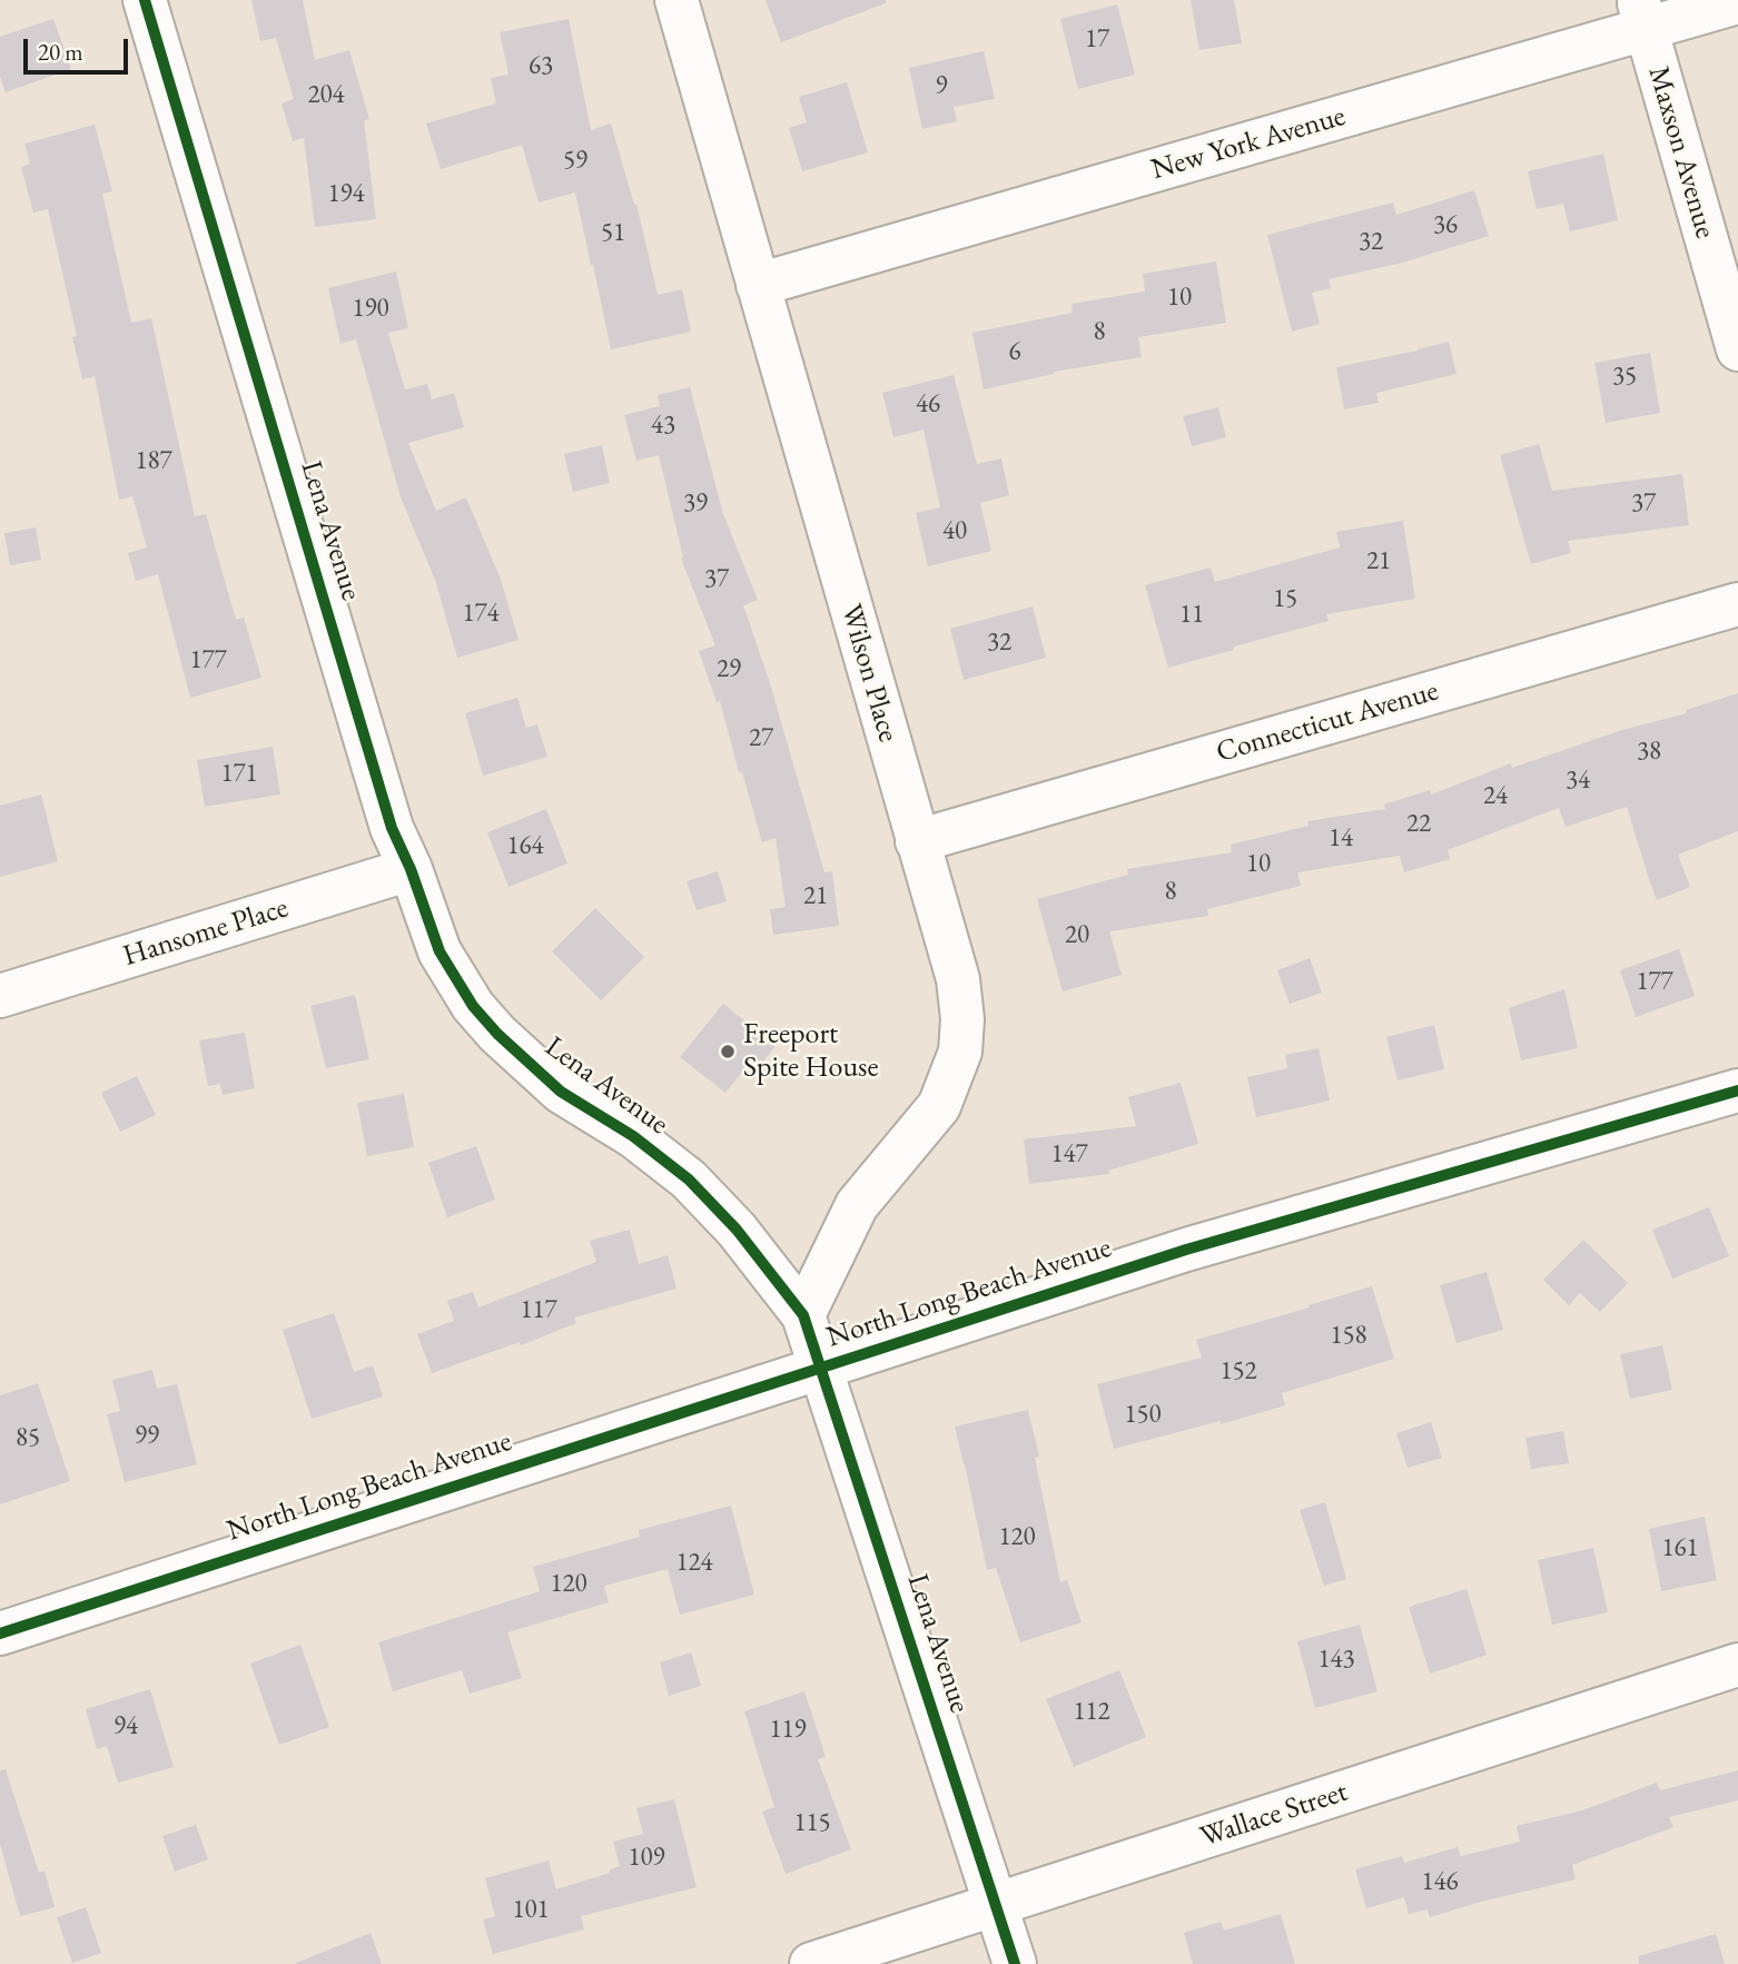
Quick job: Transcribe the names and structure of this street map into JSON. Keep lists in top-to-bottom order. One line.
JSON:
{"streets":{"street":["New York Avenue","Maxson Avenue","Lena Avenue","Wilson Place","Connecticut Avenue","Hansome Place","North Long Beach Avenue","Wallace Street"]},"crossings":[["New York Avenue","Maxson Avenue"],["New York Avenue","Wilson Place"],["Lena Avenue","Wilson Place"],["Lena Avenue","Hansome Place"],["Lena Avenue","North Long Beach Avenue"],["Lena Avenue","Wallace Street"],["Wilson Place","Connecticut Avenue"]],"places":["Freeport Spite House"],"house_numbers":["17","63","9","204","59","194","36","51","32","10","190","8","6","35","46","43","187","39","37","40","21","37","15","174","11","32","177","29","27","38","171","34","24","22","14","164","10","8","21","20","177","147","117","158","152","150","99","85","120","161","124","120","143","112","94","119","115","109","146","101"],"scale_bar":"20 m"}
